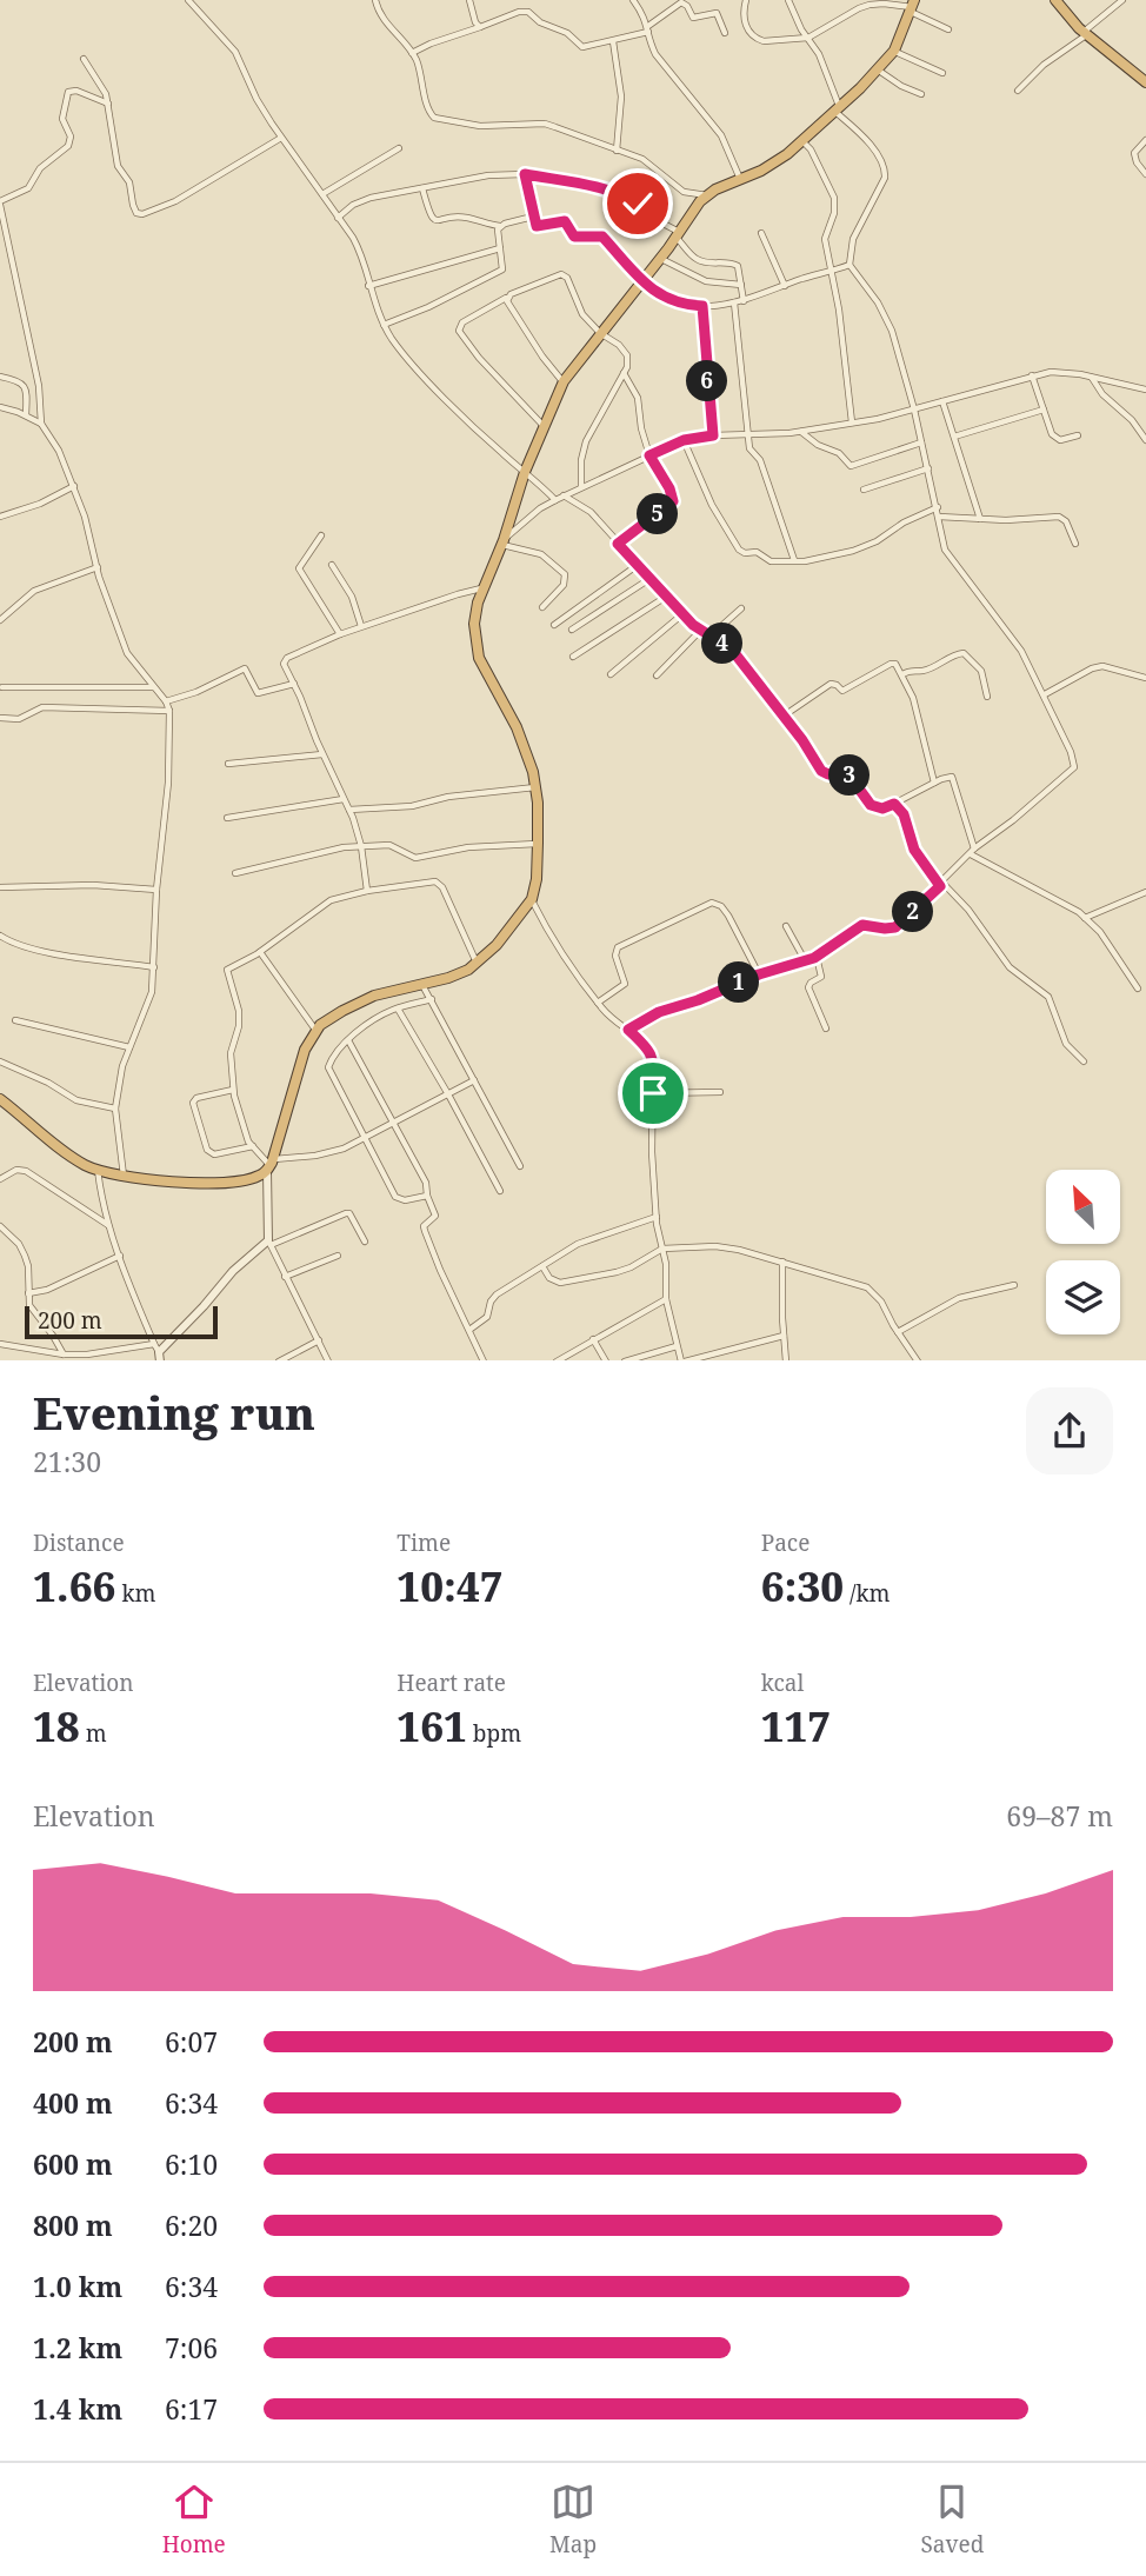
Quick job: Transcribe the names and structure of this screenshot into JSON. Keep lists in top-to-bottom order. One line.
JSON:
{"scale_bar":"200 m","north":"top left","page":{"pins":["6","5","4","3","2","1"],"scale":"200 m","heading":["Evening run","21:30"],"stats":[["Distance","1.66 km"],["Time","10:47"],["Pace","6:30 /km"],["Elevation","18 m"],["Heart rate","161 bpm"],["kcal","117"]],"chart":["Elevation","69–87 m"],"list":[{"name":"200 m","note":"6:07"},{"name":"400 m","note":"6:34"},{"name":"600 m","note":"6:10"},{"name":"800 m","note":"6:20"},{"name":"1.0 km","note":"6:34"},{"name":"1.2 km","note":"7:06"},{"name":"1.4 km","note":"6:17"}],"tabs":["Home","Map","Saved"]}}
